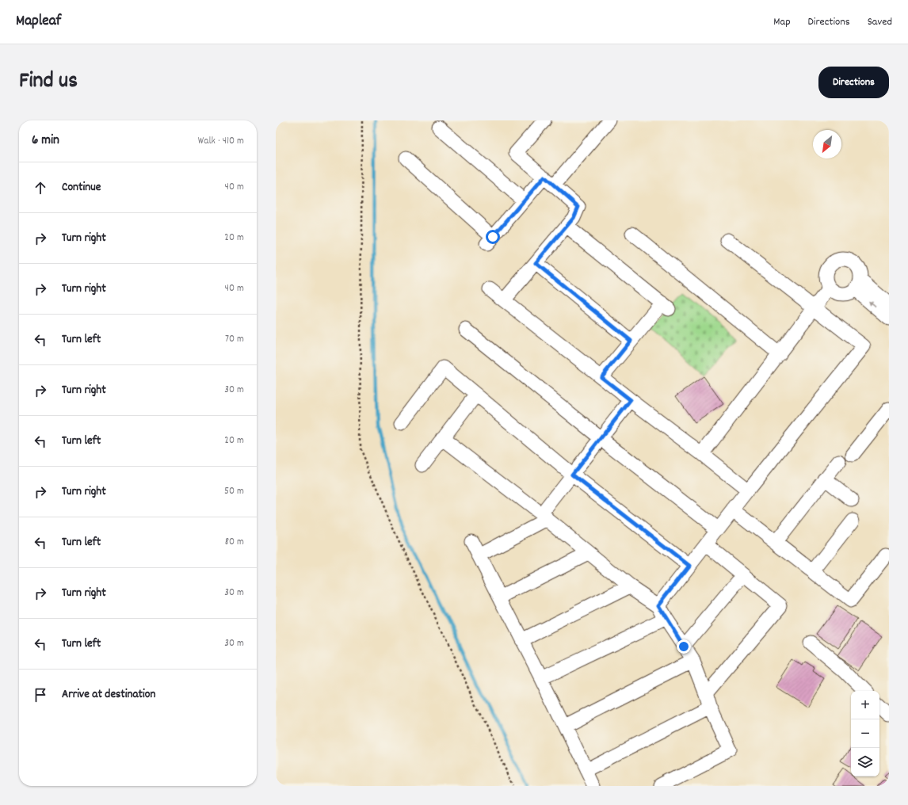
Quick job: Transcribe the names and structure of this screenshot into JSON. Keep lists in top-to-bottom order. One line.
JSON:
{"north":"bottom left","page":{"header":"Mapleaf","nav":["Map","Directions","Saved"],"title":"Find us","buttons":"Directions","heading":["6 min","Walk · 410 m"],"list":[["Continue","40 m"],["Turn right","20 m"],["Turn right","40 m"],["Turn left","70 m"],["Turn right","30 m"],["Turn left","20 m"],["Turn right","50 m"],["Turn left","80 m"],["Turn right","30 m"],["Turn left","30 m"],"Arrive at destination"],"map_buttons":["+","−"]}}
